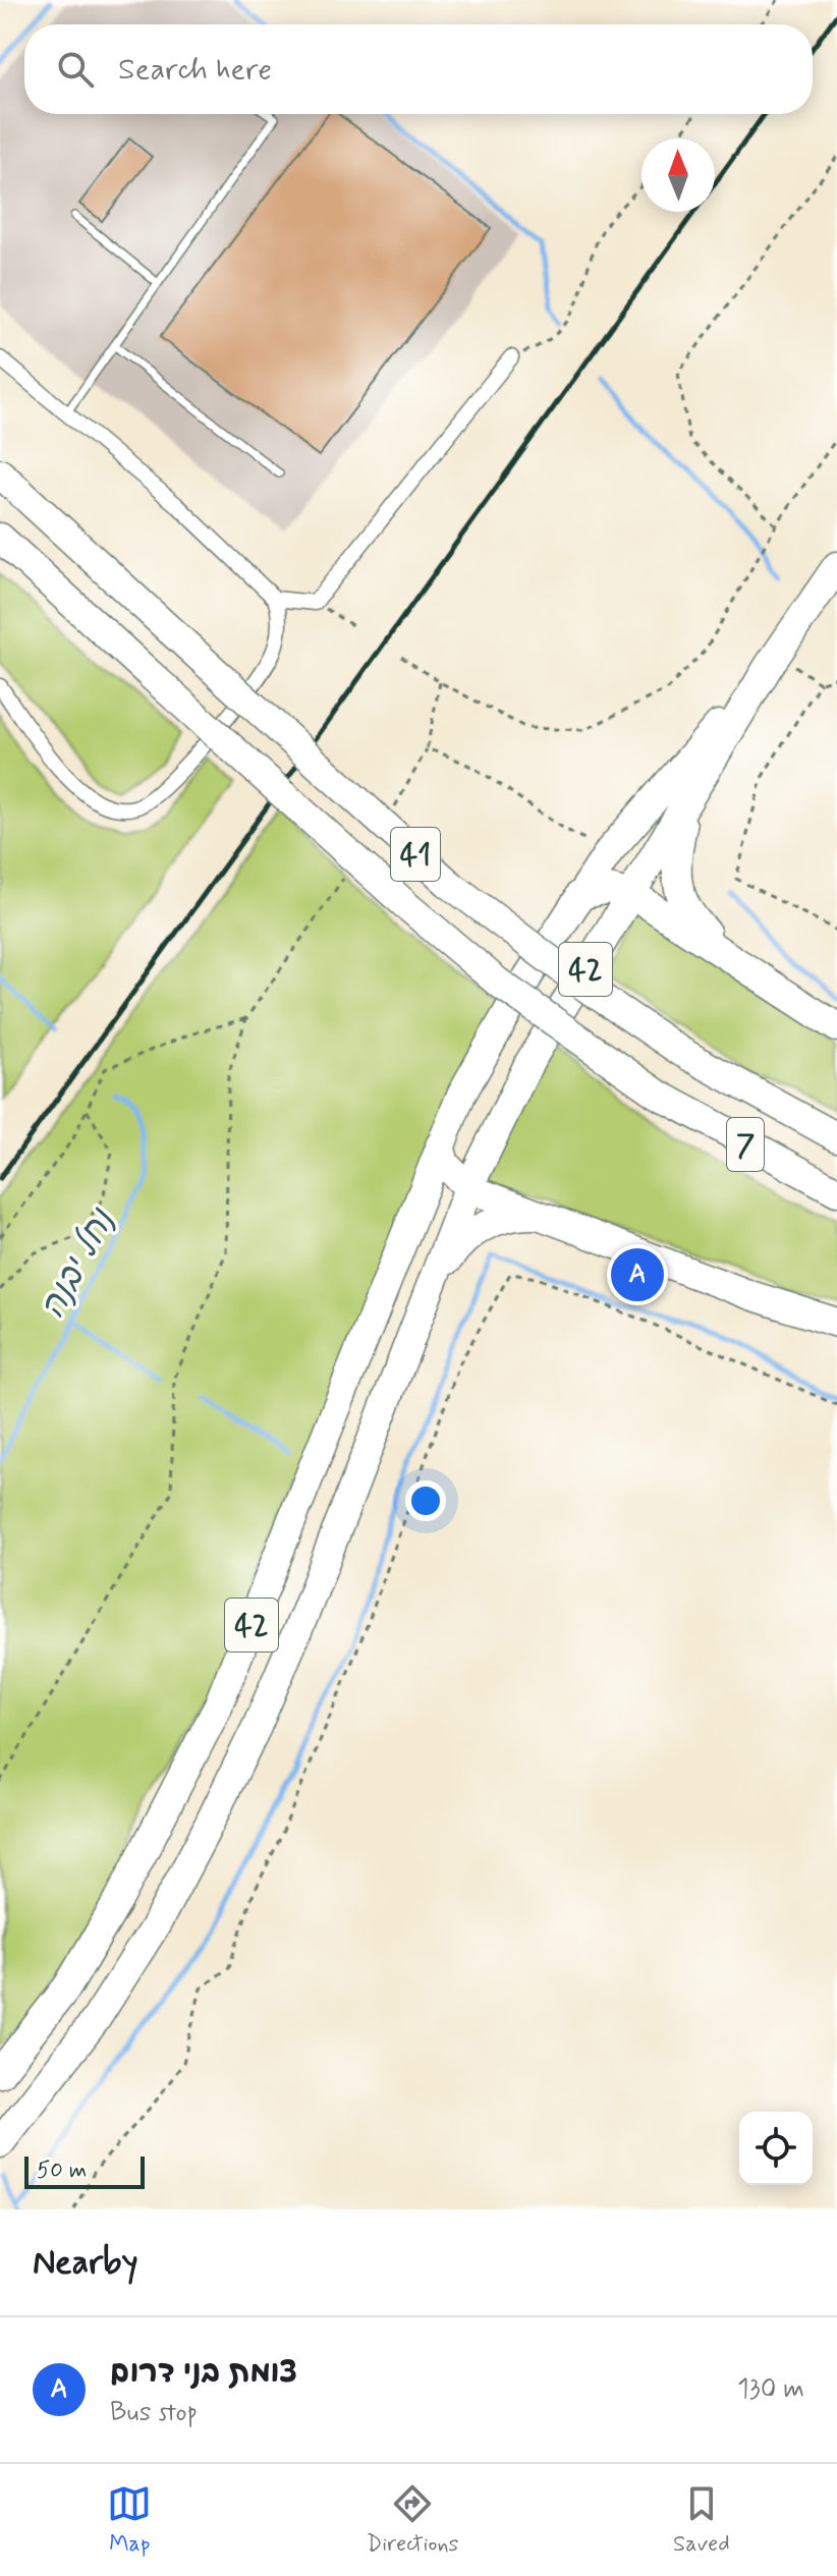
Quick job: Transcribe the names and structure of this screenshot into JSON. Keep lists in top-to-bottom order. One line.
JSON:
{"streets":{"highway":["41","42","7"]},"crossings":[["41","7"]],"water":["נחל יבנה"],"scale_bar":"50 m","north":"top","page":{"search":"Search here","pins":"A","scale":"50 m","heading":"Nearby","list":[{"mark":"A","name":"צומת בני דרום","note":"Bus stop","value":"130 m"}],"nav":["Map","Directions","Saved"]}}
